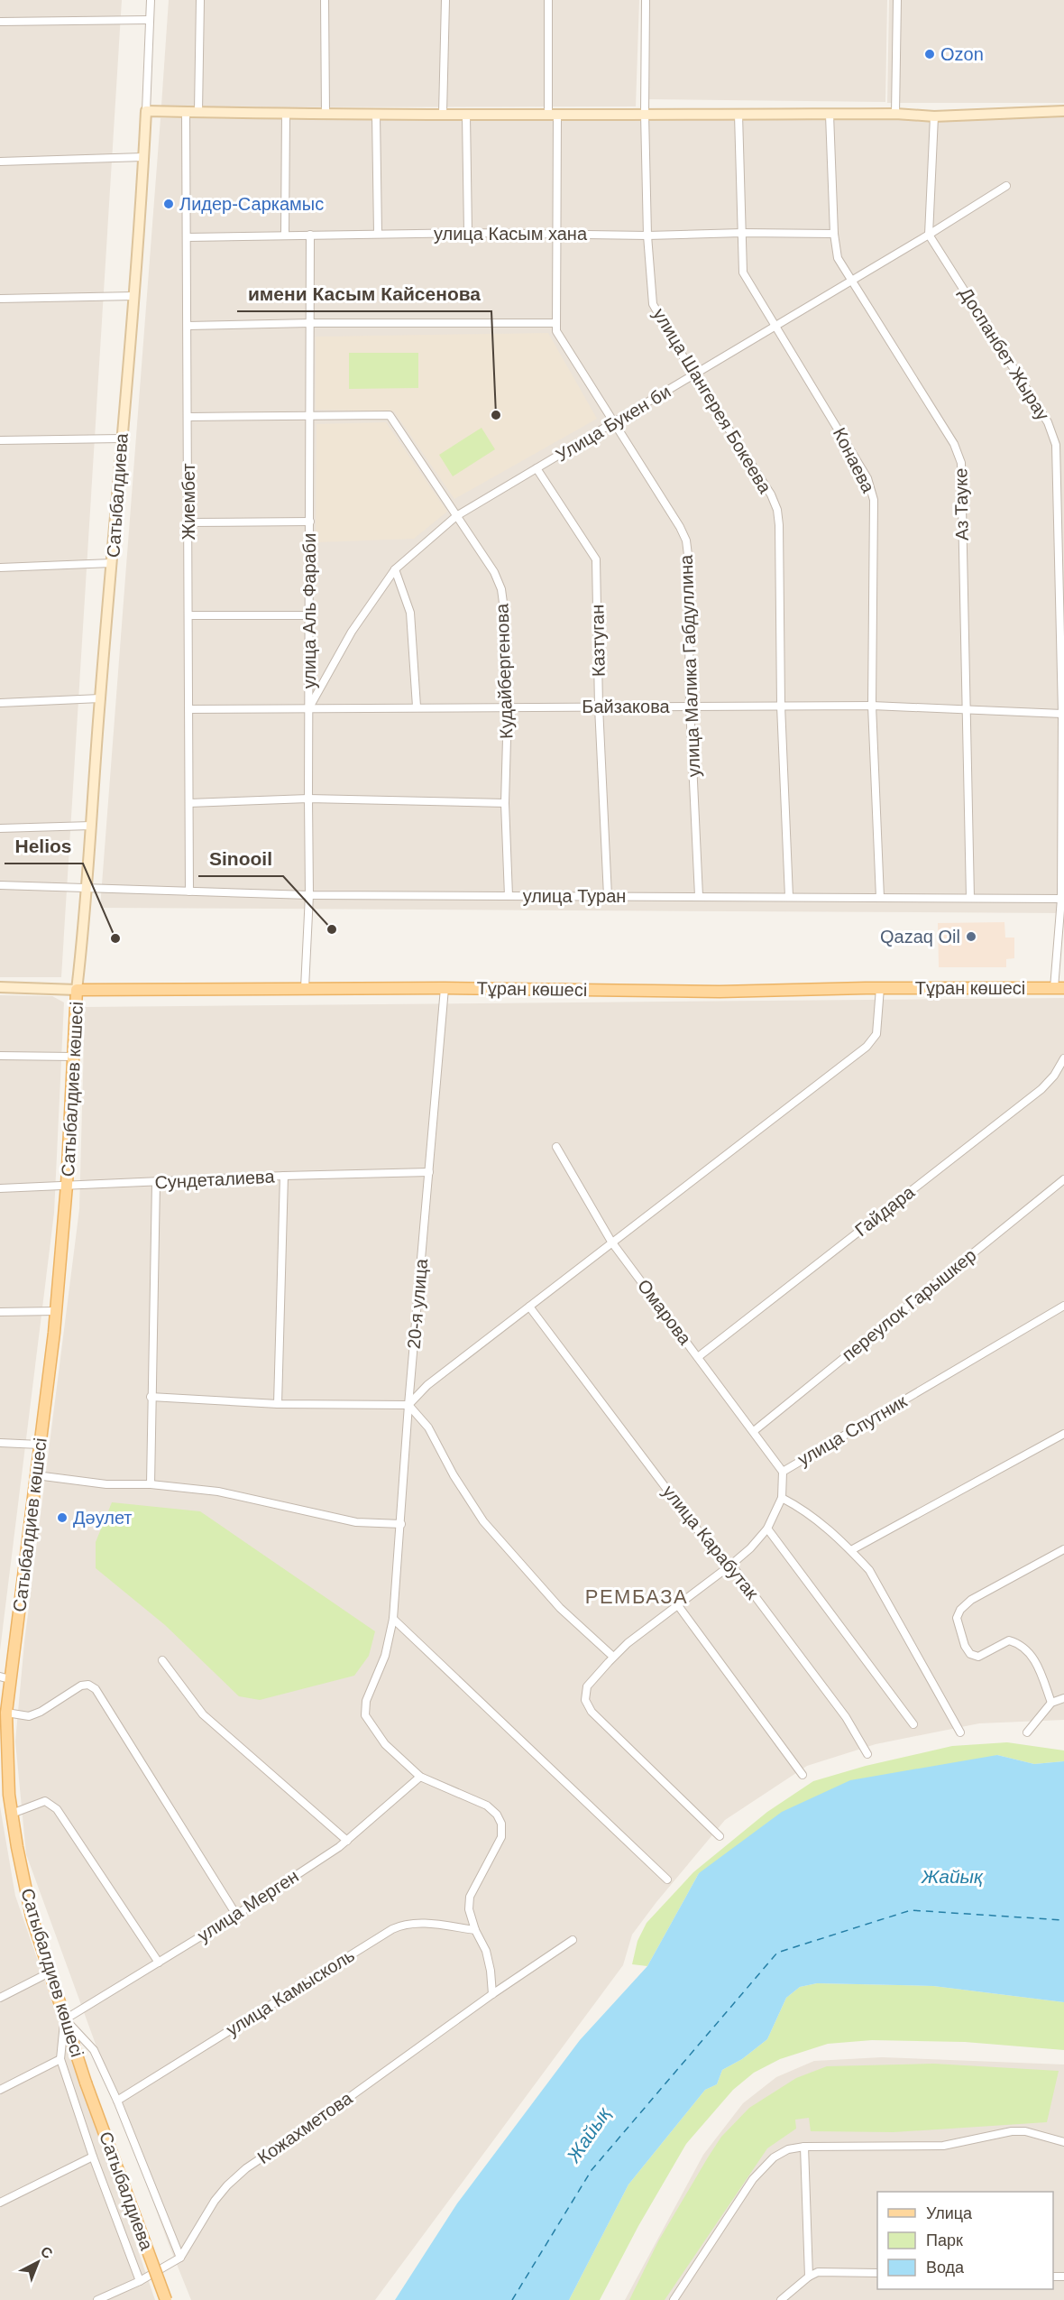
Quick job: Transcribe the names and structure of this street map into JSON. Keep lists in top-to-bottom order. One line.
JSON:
{"streets":{"main road":["Сатыбалдиева","Тұран көшесі","Сатыбалдиев көшесі"],"street":["улица Касым хана","Доспанбет Жырау","улица Шангерея Бокеева","Улица Букен би","Конаева","Жиембет","Аз Тауке","улица Аль Фараби","Казтуган","улица Малика Габдуллина","Кудайбергенова","Байзакова","улица Туран","Сундеталиева","Гайдара","20-я улица","переулок Гарышкер","Омарова","улица Спутник","улица Карабутак","улица Мерген","улица Камысколь","Кожахметова"]},"crossings":[["улица Касым хана","улица Шангерея Бокеева"],["улица Касым хана","Конаева"],["улица Касым хана","Жиембет"],["улица Касым хана","Аз Тауке"],["улица Касым хана","улица Аль Фараби"],["улица Касым хана","улица Малика Габдуллина"],["Доспанбет Жырау","Улица Букен би"],["Доспанбет Жырау","Байзакова"],["Доспанбет Жырау","улица Туран"],["Доспанбет Жырау","Тұран көшесі"],["улица Шангерея Бокеева","Улица Букен би"],["улица Шангерея Бокеева","Байзакова"],["улица Шангерея Бокеева","улица Туран"],["Улица Букен би","Конаева"],["Улица Букен би","Аз Тауке"],["Улица Букен би","улица Аль Фараби"],["Улица Букен би","Казтуган"],["Улица Букен би","улица Малика Габдуллина"],["Улица Букен би","Кудайбергенова"],["Улица Букен би","Байзакова"],["Конаева","Байзакова"],["Конаева","улица Туран"],["Сатыбалдиева","улица Туран"],["Сатыбалдиева","Тұран көшесі"],["Сатыбалдиева","Сатыбалдиев көшесі"],["Жиембет","Байзакова"],["Жиембет","улица Туран"],["Аз Тауке","Байзакова"],["Аз Тауке","улица Туран"],["улица Аль Фараби","Кудайбергенова"],["улица Аль Фараби","Байзакова"],["улица Аль Фараби","улица Туран"],["улица Аль Фараби","Тұран көшесі"],["Казтуган","Байзакова"],["Казтуган","улица Туран"],["улица Малика Габдуллина","Байзакова"],["улица Малика Габдуллина","улица Туран"],["Кудайбергенова","Байзакова"],["Кудайбергенова","улица Туран"],["Тұран көшесі","Сатыбалдиев көшесі"],["Тұран көшесі","20-я улица"],["Сатыбалдиев көшесі","Сундеталиева"],["Сатыбалдиев көшесі","улица Мерген"],["Сундеталиева","20-я улица"],["Гайдара","Омарова"],["20-я улица","улица Мерген"],["переулок Гарышкер","Омарова"],["Омарова","улица Спутник"],["улица Спутник","улица Карабутак"]],"districts":["РЕМБАЗА"],"water":["Жайық"],"places":["Ozon","Лидер-Саркамыс","имени Касым Кайсенова","Sinooil","Qazaq Oil","Helios","Дәулет"],"legend":["Улица","Парк","Вода"],"north":"top right"}
